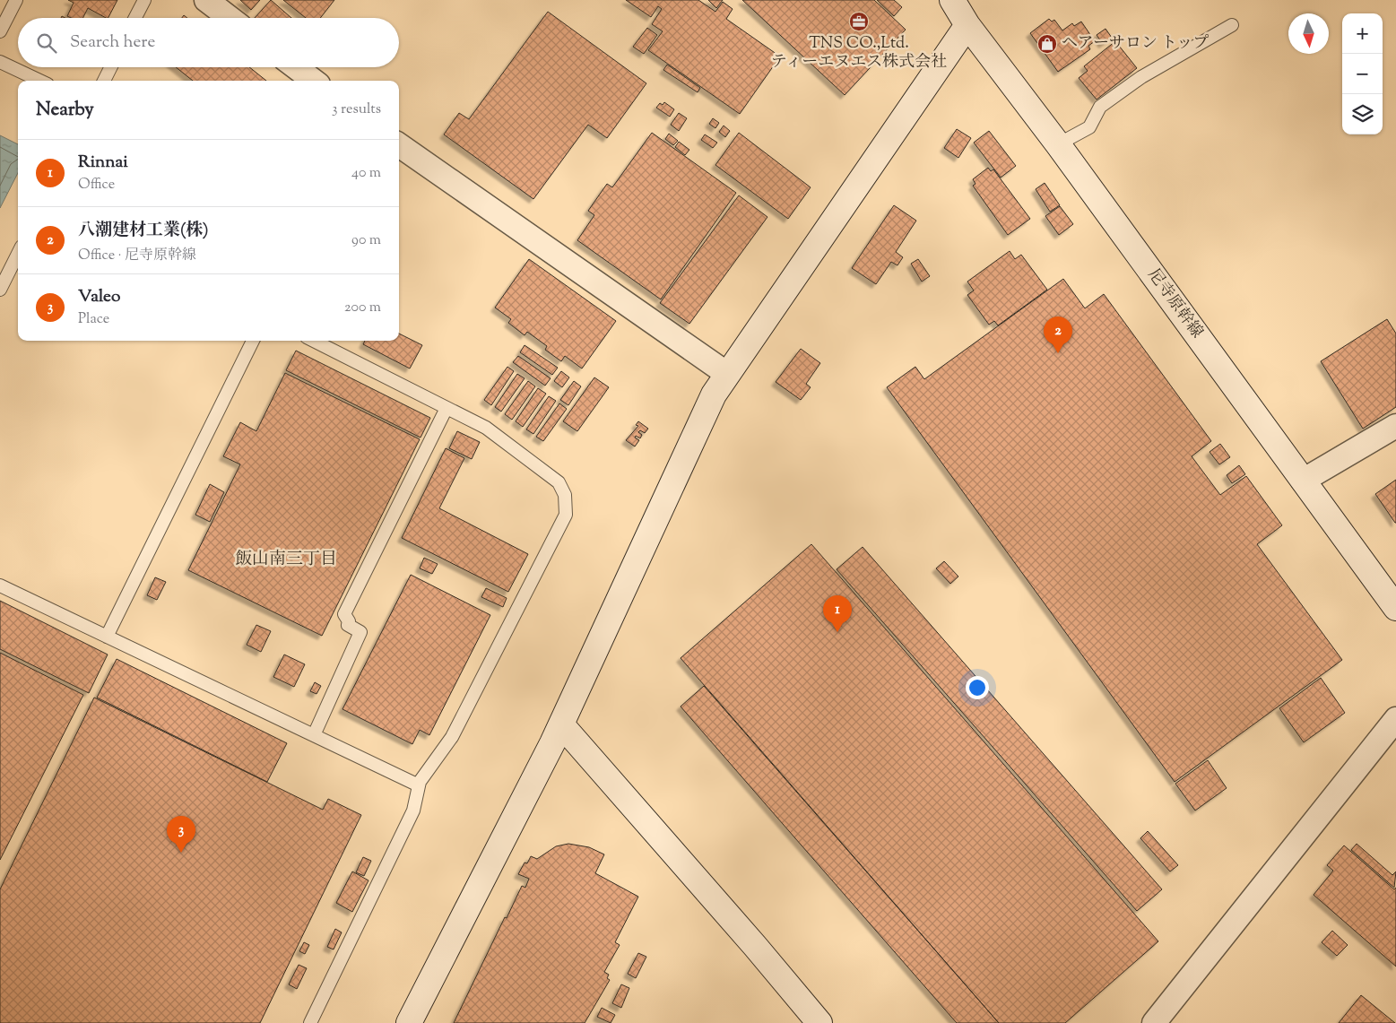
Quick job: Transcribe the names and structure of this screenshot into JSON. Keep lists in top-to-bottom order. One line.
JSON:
{"streets":{"street":["尼寺原幹線"]},"districts":["飯山南三丁目"],"places":{"office":["TNS CO.,Ltd. ティーエヌエス株式会社"],"shop":["ヘアーサロン トップ"]},"north":"bottom","page":{"map_buttons":["+","−"],"search":"Search here","heading":["Nearby","3 results"],"list":[{"mark":"1","name":"Rinnai","note":"Office","value":"40 m"},{"mark":"2","name":"八潮建材工業(株)","note":"Office · 尼寺原幹線","value":"90 m"},{"mark":"3","name":"Valeo","note":"Place","value":"200 m"}],"pins":["2","1","3"]}}
